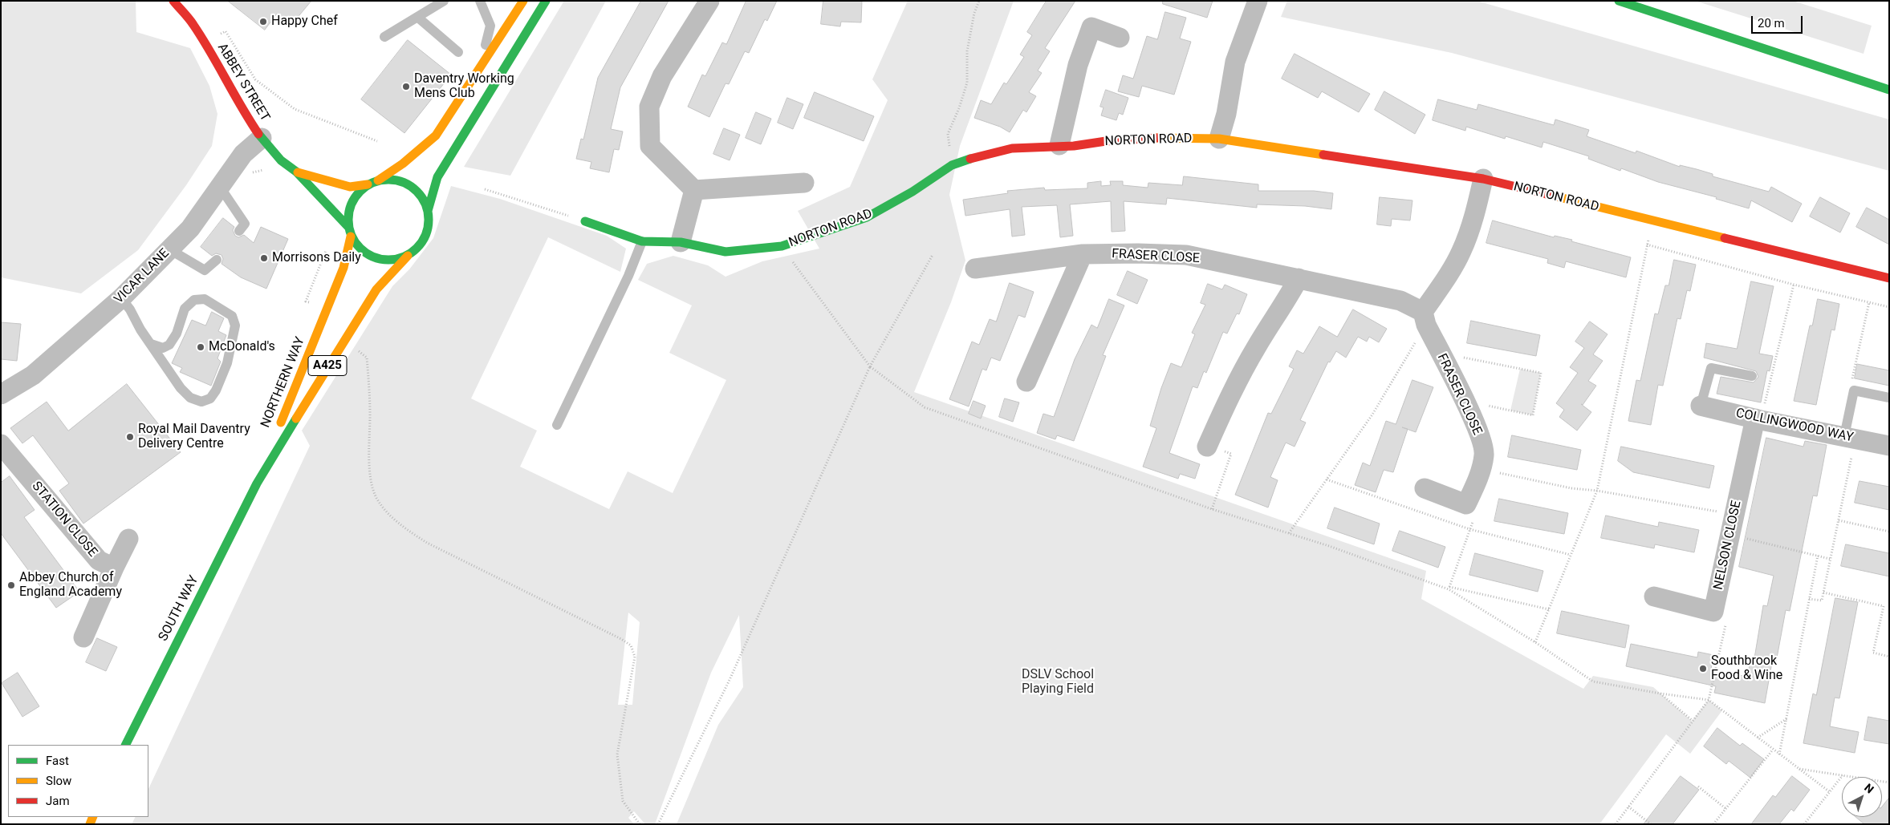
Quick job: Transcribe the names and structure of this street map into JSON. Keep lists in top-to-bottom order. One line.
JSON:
{"streets":{"main road":["ABBEY STREET","NORTON ROAD","A425","NORTHERN WAY","SOUTH WAY"],"street":["FRASER CLOSE","VICAR LANE","COLLINGWOOD WAY","STATION CLOSE","NELSON CLOSE"]},"crossings":[["ABBEY STREET","VICAR LANE"],["ABBEY STREET","NORTHERN WAY"],["NORTHERN WAY","SOUTH WAY"],["COLLINGWOOD WAY","NELSON CLOSE"]],"parks":["DSLV School Playing Field"],"places":["Happy Chef","Daventry Working Mens Club","Morrisons Daily","McDonald's","Royal Mail Daventry Delivery Centre","Abbey Church of England Academy","Southbrook Food & Wine"],"legend":["Fast","Slow","Jam"],"scale_bar":"20 m","north":"top right"}
